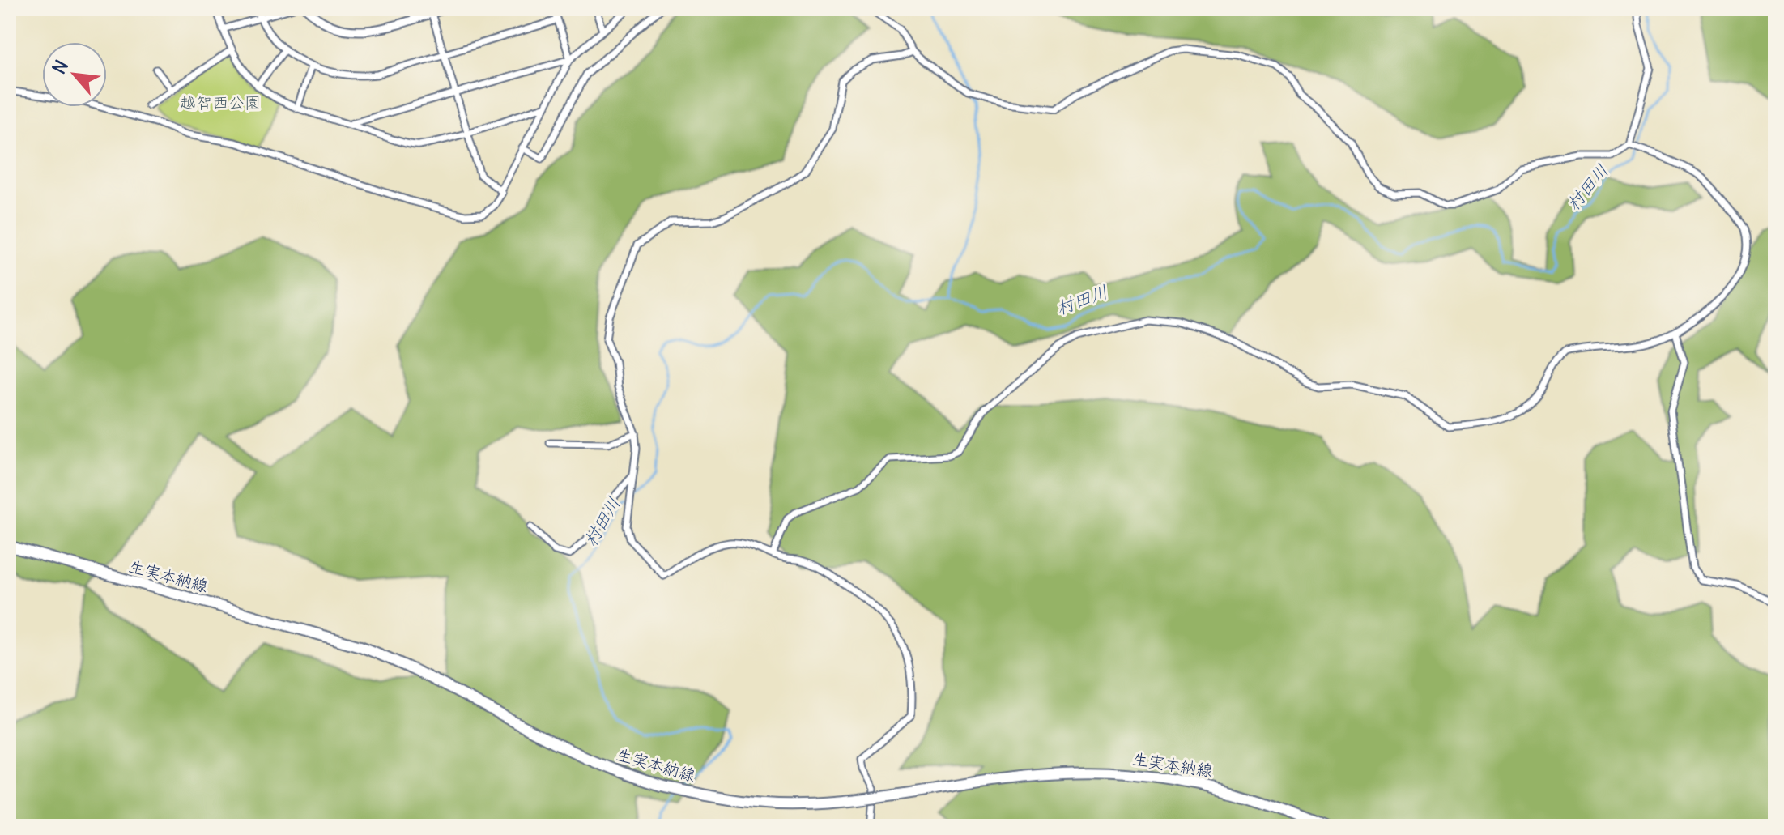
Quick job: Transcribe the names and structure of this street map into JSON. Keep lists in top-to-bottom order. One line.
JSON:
{"streets":{"main road":["生実本納線"]},"water":["村田川"],"parks":["越智西公園"],"north":"top left"}
